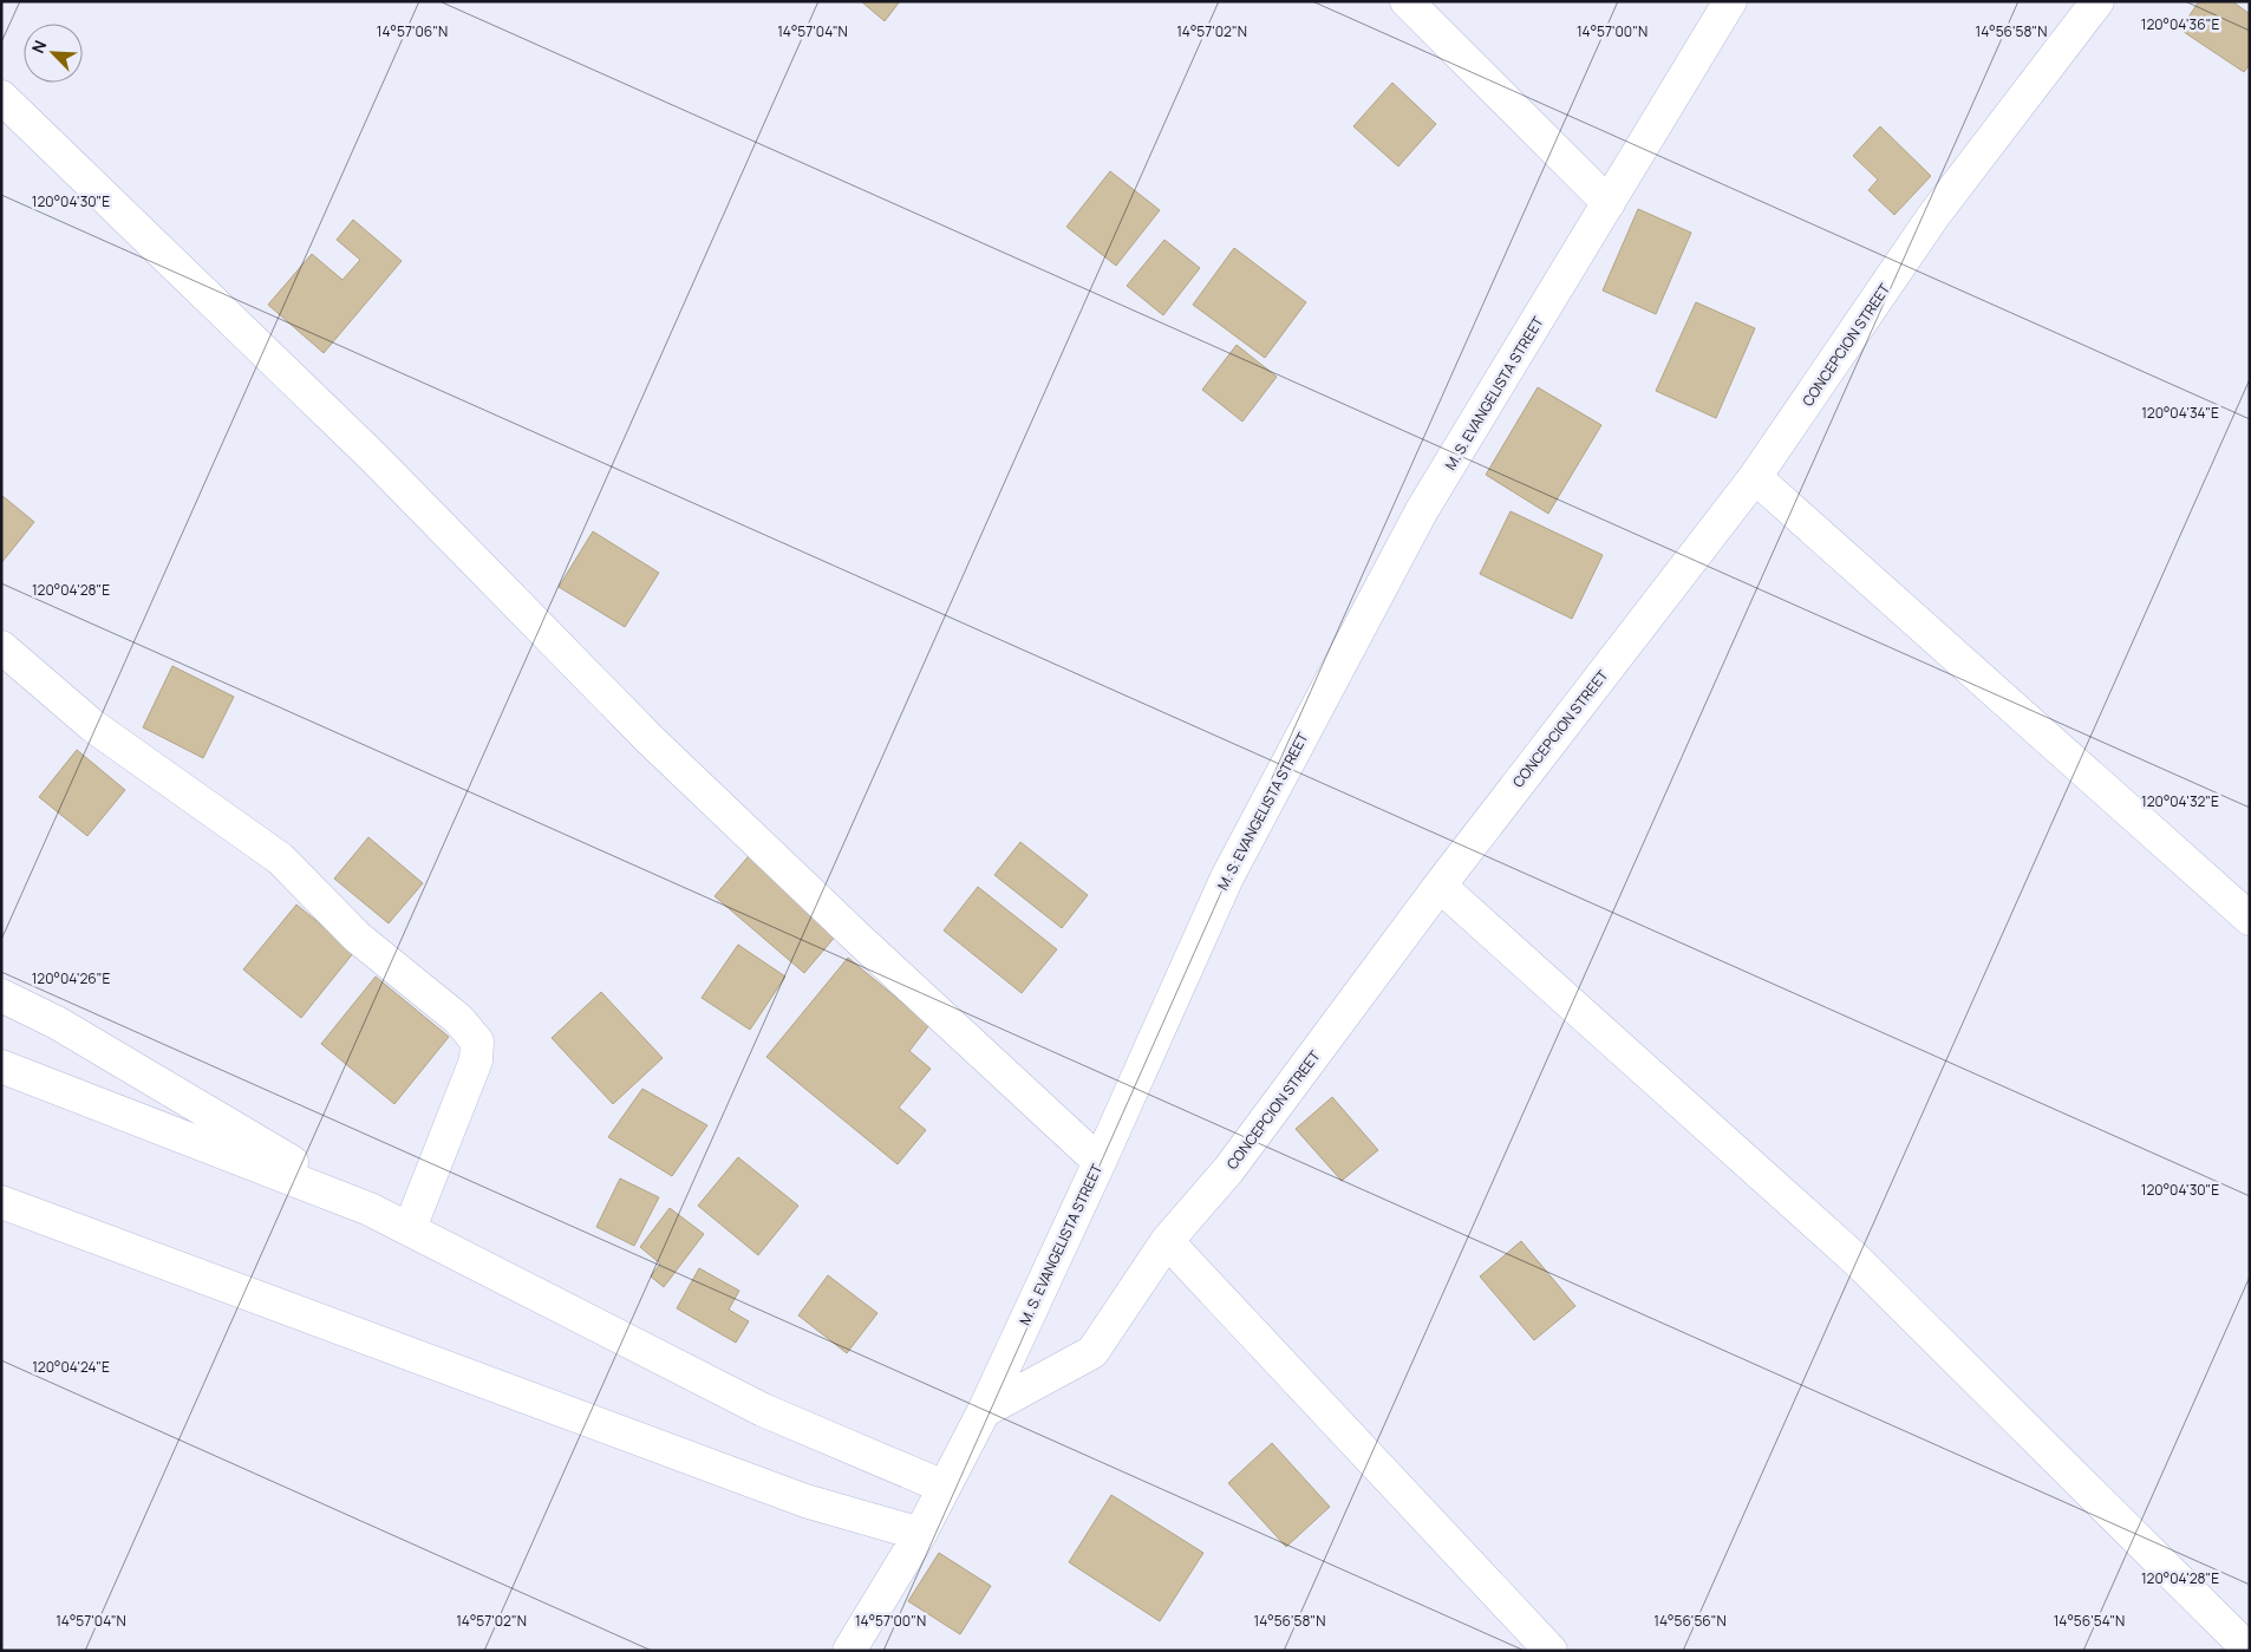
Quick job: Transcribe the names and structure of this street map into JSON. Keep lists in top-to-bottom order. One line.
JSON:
{"streets":{"street":["CONCEPCION STREET","M. S. EVANGELISTA STREET"]},"crossings":[["CONCEPCION STREET","M. S. EVANGELISTA STREET"]],"north":"top left","coordinates":["120°04'36\"E","14°57'06\"N","14°57'04\"N","14°57'02\"N","14°57'00\"N","14°56'58\"N","120°04'30\"E","120°04'34\"E","120°04'28\"E","120°04'32\"E","120°04'26\"E","120°04'24\"E","14°56'56\"N","14°56'54\"N"]}
